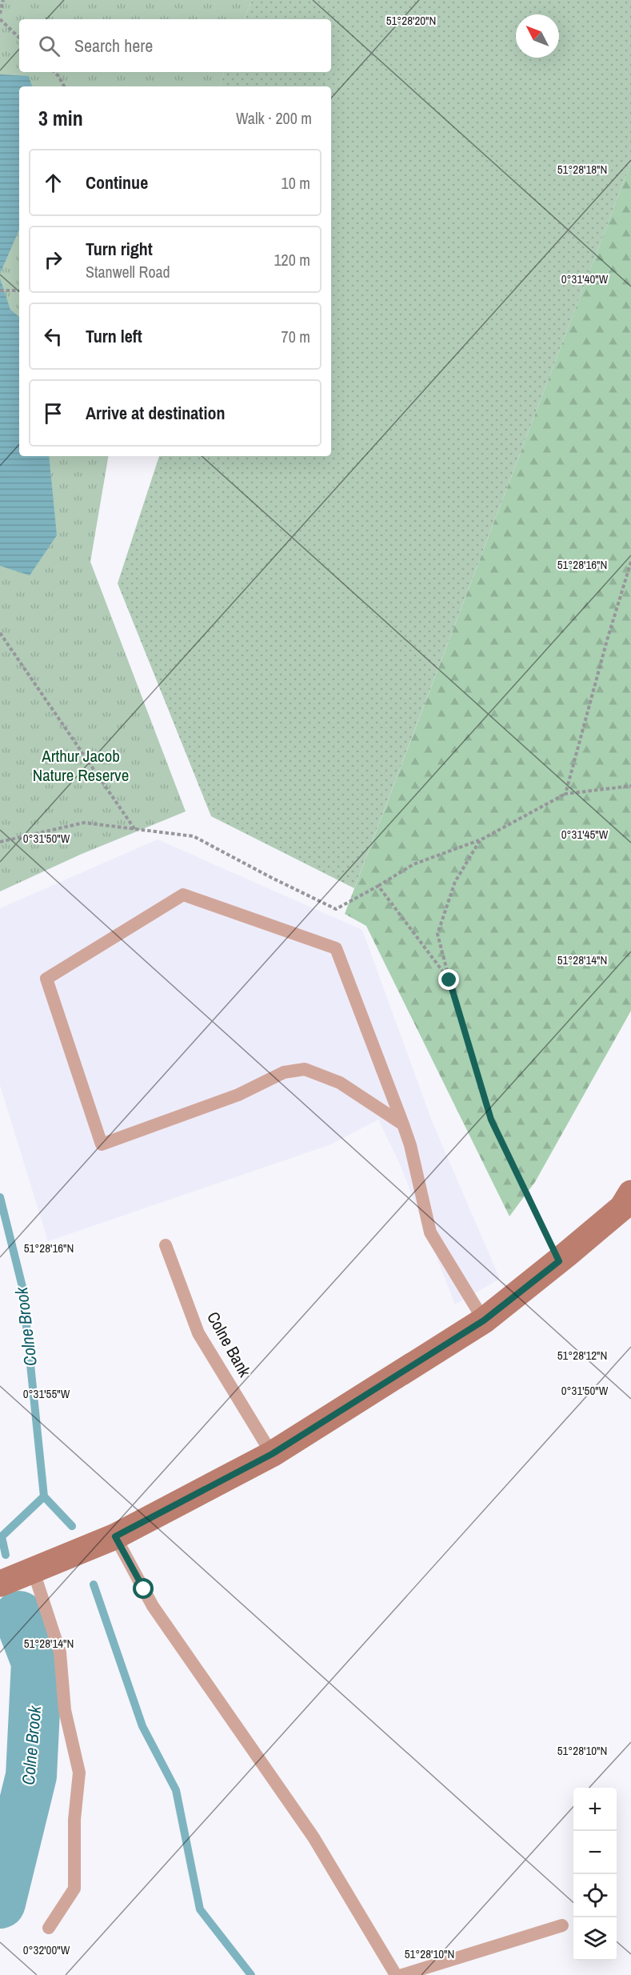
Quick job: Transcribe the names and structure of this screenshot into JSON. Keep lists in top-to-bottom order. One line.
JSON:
{"streets":{"lane":["Colne Bank"]},"water":["Colne Brook"],"parks":["Arthur Jacob Nature Reserve"],"north":"top left","page":{"search":"Search here","heading":["3 min","Walk · 200 m"],"list":[["Continue","10 m"],["Turn right","Stanwell Road","120 m"],["Turn left","70 m"],"Arrive at destination"],"map_buttons":["+","−"]},"coordinates":["51°28'20\"N","51°28'18\"N","0°31'40\"W","51°28'16\"N","0°31'45\"W","0°31'50\"W","51°28'14\"N","51°28'12\"N","0°31'55\"W","51°28'10\"N","0°32'00\"W"]}
